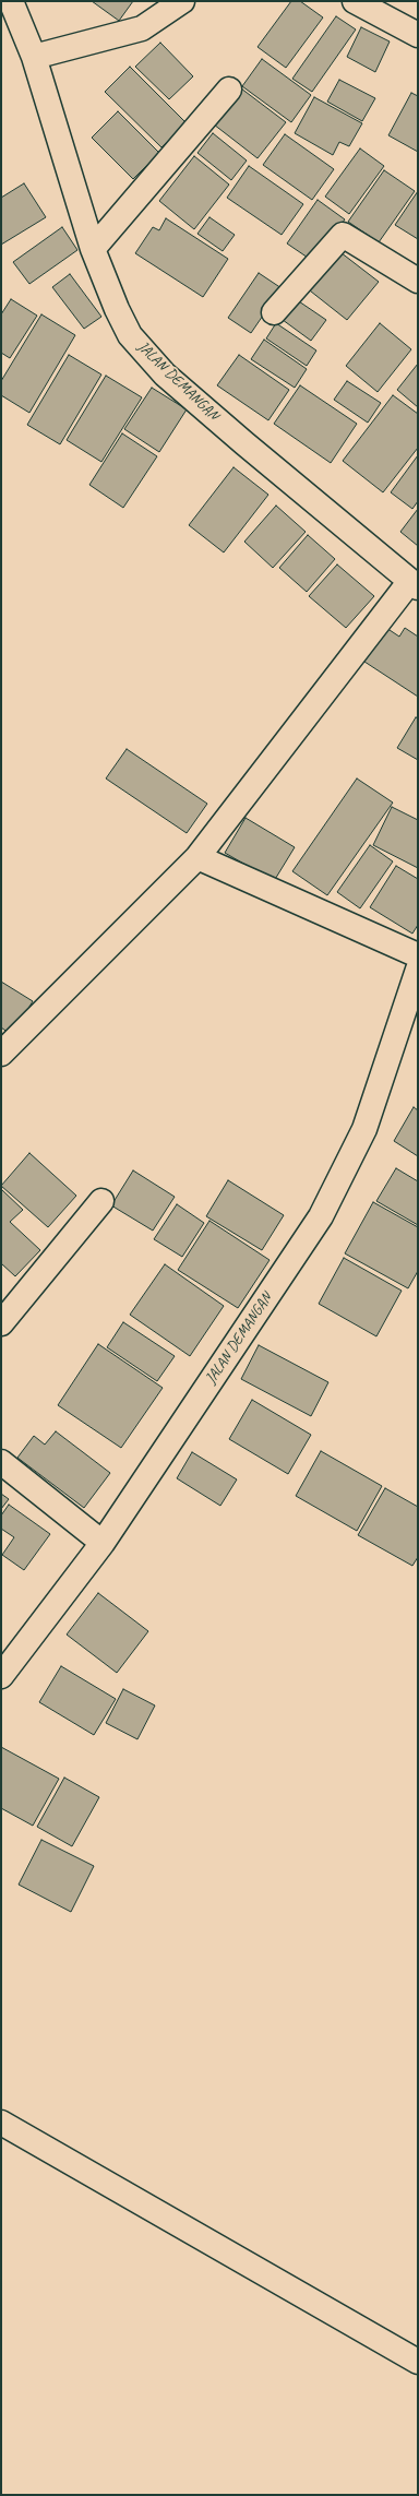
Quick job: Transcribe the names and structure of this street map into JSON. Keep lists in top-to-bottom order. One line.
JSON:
{"streets":{"street":["JALAN DEMANGAN"]}}
